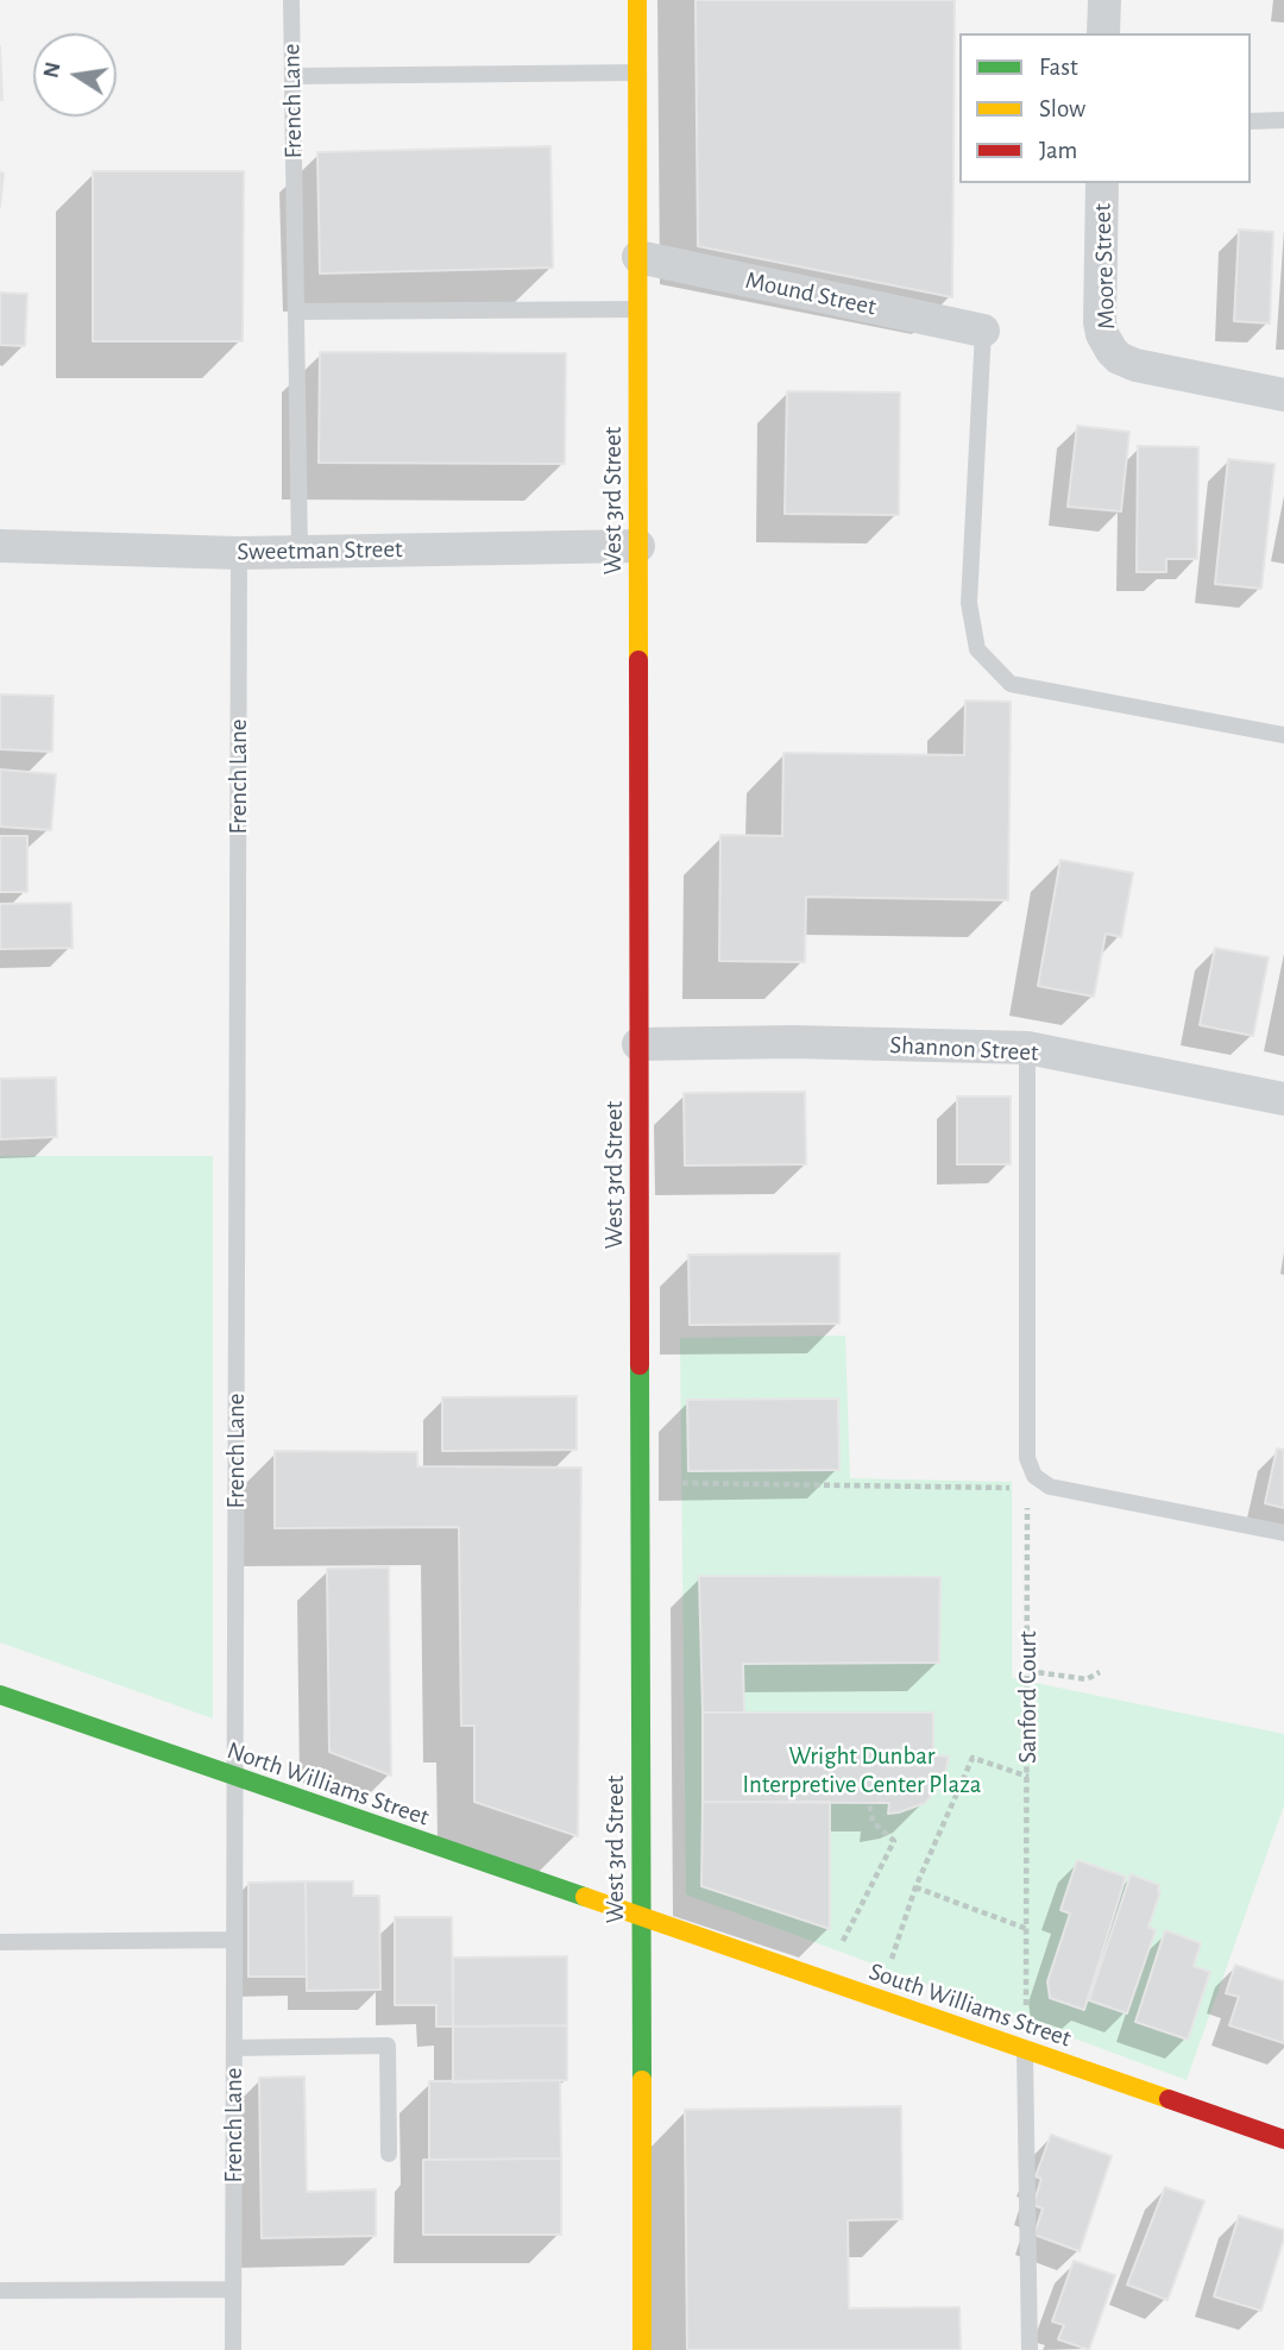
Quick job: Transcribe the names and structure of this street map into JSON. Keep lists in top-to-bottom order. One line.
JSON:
{"streets":{"main road":["West 3rd Street","North Williams Street","South Williams Street"],"street":["Moore Street","Mound Street","Sweetman Street","Shannon Street"],"lane":["French Lane"],"path":["Sanford Court"]},"crossings":[["French Lane","Sweetman Street"],["French Lane","North Williams Street"],["Mound Street","West 3rd Street"],["West 3rd Street","Sweetman Street"],["West 3rd Street","Shannon Street"],["West 3rd Street","North Williams Street"],["West 3rd Street","South Williams Street"],["Sanford Court","South Williams Street"],["North Williams Street","South Williams Street"]],"parks":["Wright Dunbar Interpretive Center Plaza"],"legend":["Fast","Slow","Jam"],"north":"left"}
